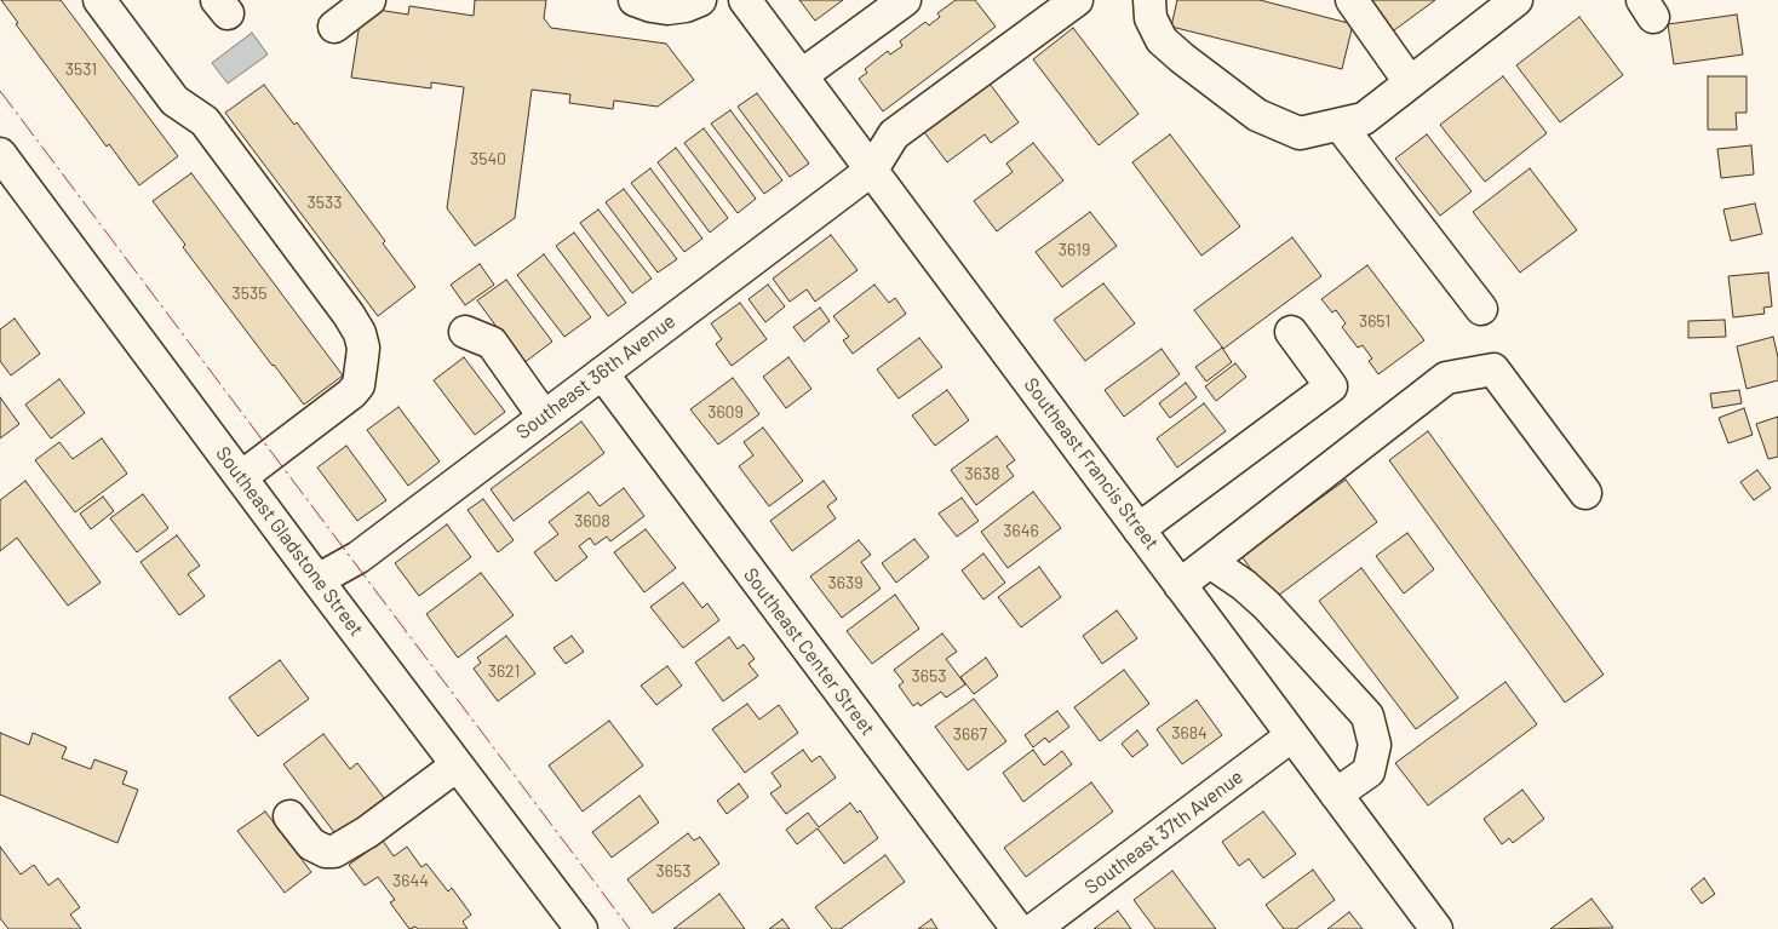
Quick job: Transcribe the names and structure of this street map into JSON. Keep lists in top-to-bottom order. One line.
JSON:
{"streets":{"street":["Southeast 36th Avenue","Southeast Francis Street","Southeast Gladstone Street","Southeast Center Street","Southeast 37th Avenue"]},"crossings":[["Southeast 36th Avenue","Southeast Francis Street"],["Southeast 36th Avenue","Southeast Gladstone Street"],["Southeast 36th Avenue","Southeast Center Street"],["Southeast Francis Street","Southeast 37th Avenue"]],"house_numbers":["3531","3540","3533","3619","3535","3651","3609","3638","3608","3646","3639","3621","3653","3684","3667","3653","3644"]}
